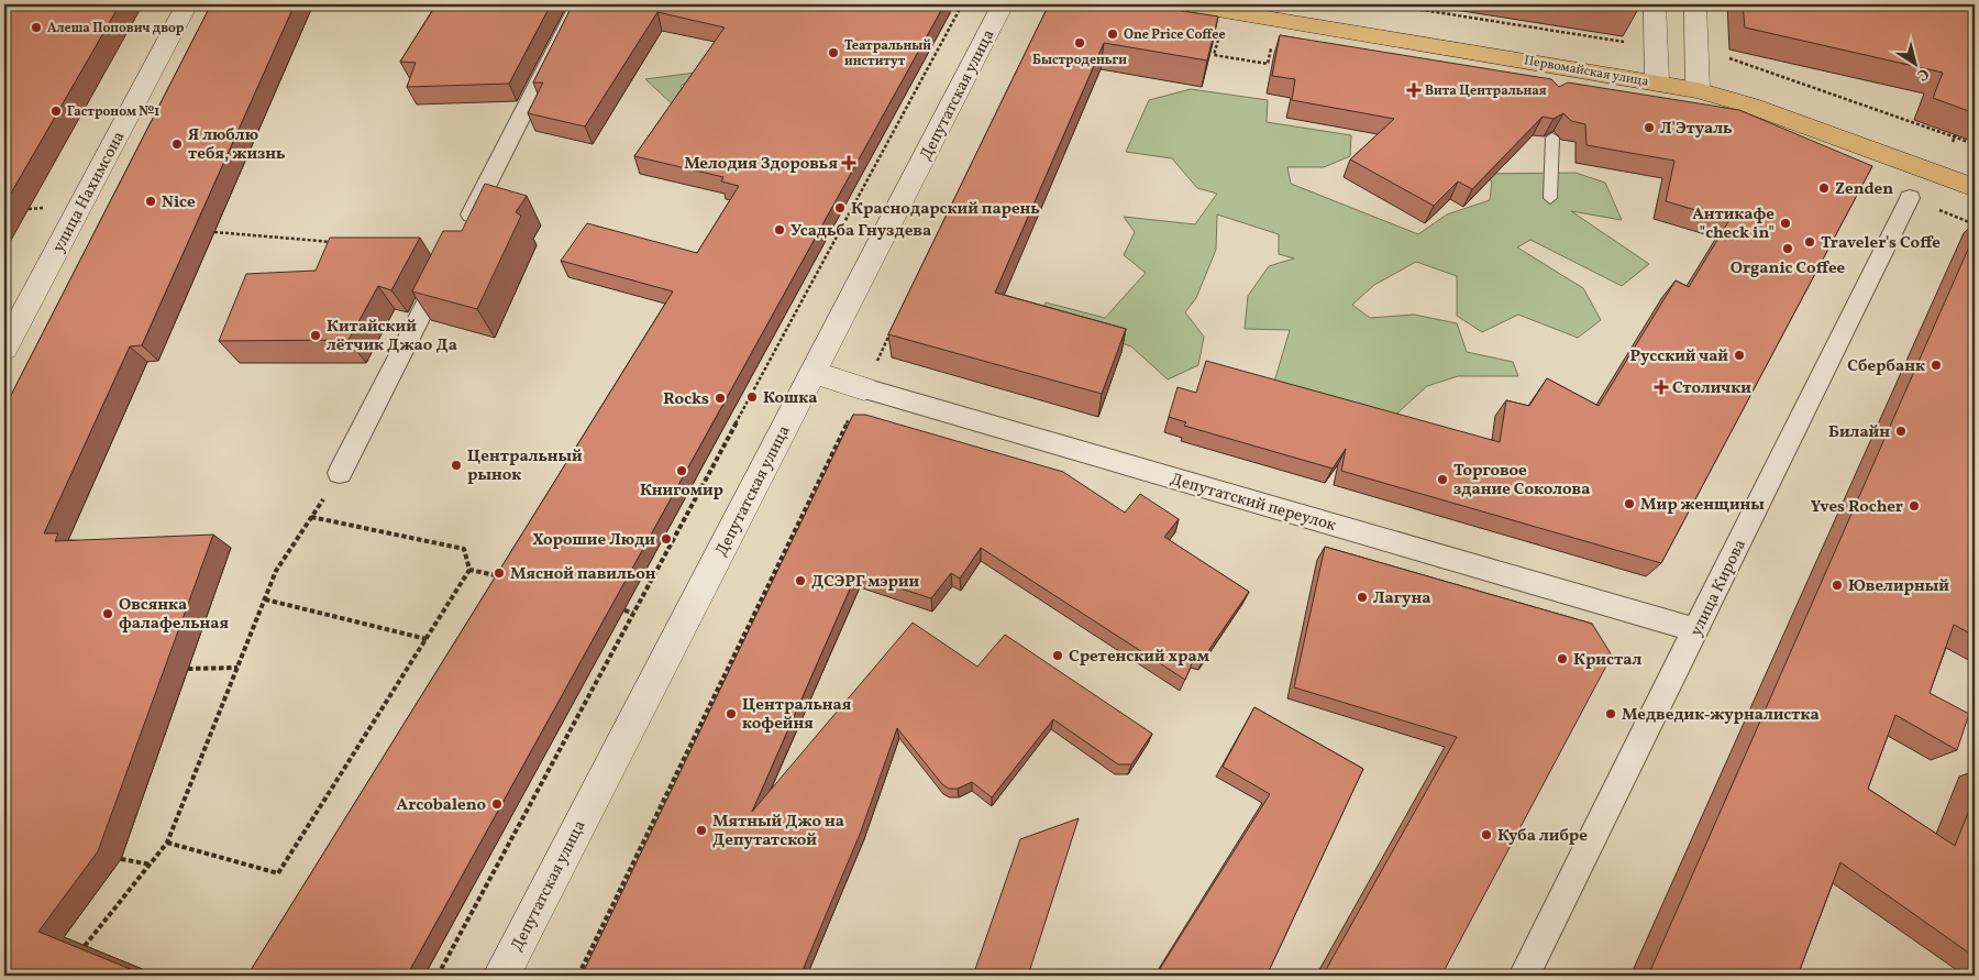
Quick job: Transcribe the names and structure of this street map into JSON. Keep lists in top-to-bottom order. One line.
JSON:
{"streets":{"main road":["Первомайская улица"],"street":["Депутатская улица","улица Нахимсона","Депутатский переулок","улица Кирова"]},"crossings":[["Депутатская улица","Депутатский переулок"],["Депутатский переулок","улица Кирова"]],"places":{"other":["Алеша Попович двор","One Price Coffee","Быстроденьги","Театральный институт","Гастроном №1","Л'Этуаль","Я люблю тебя, жизнь","Zenden","Nice","Краснодарский парень","Антикафе \"check in\"","Усадьба Гнуздева","Traveler's Coffe","Organic Coffee","Китайский лётчик Джао Да","Русский чай","Сбербанк","Кошка","Rocks","Билайн","Центральный рынок","Книгомир","Торговое здание Соколова","Мир женщины","Yves Rocher","Хорошие Люди","Мясной павильон","ДСЭРГ мэрии","Ювелирный","Лагуна","Овсянка фалафельная","Сретенский храм","Кристал","Центральная кофейня","Медведик-журналистка","Arcobaleno","Мятный Джо на Депутатской","Куба либре"],"health":["Вита Центральная","Мелодия Здоровья","Столички"]},"north":"bottom right"}
